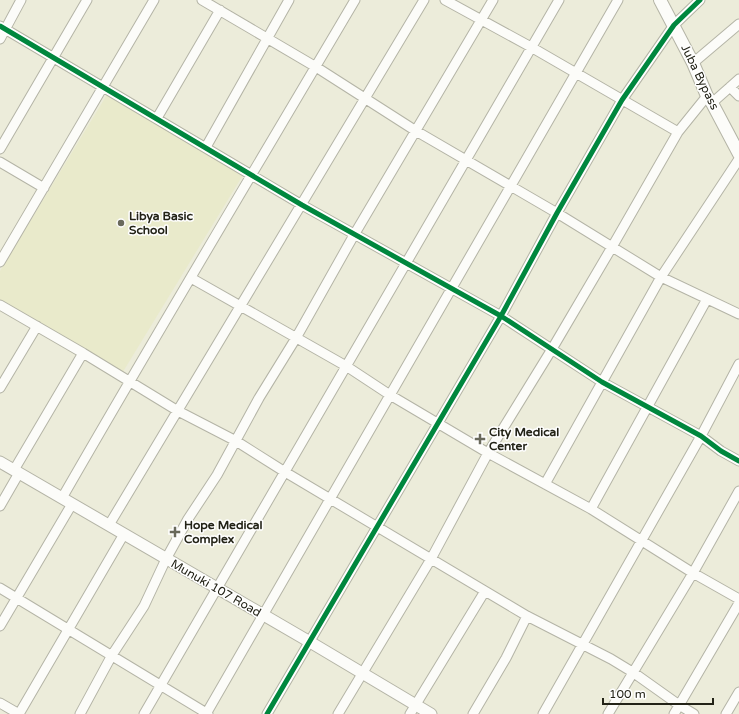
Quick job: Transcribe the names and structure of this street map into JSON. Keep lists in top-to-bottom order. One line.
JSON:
{"streets":{"main road":["Juba Bypass"],"street":["Munuki 107 Road"]},"places":{"other":["Libya Basic School"],"health":["City Medical Center","Hope Medical Complex"]},"scale_bar":"100 m"}
